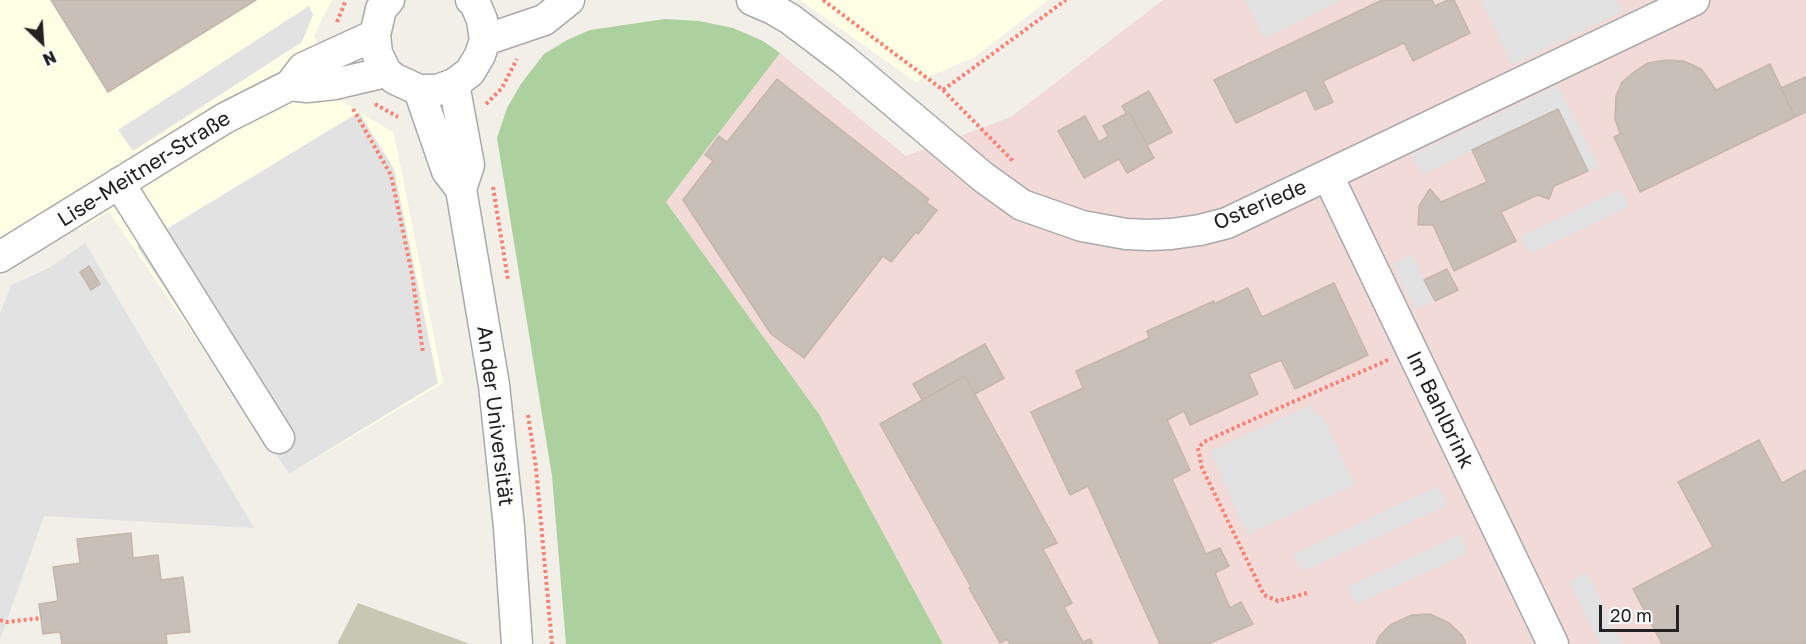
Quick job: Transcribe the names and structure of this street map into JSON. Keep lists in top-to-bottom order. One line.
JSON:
{"streets":{"street":["Lise-Meitner-Straße","Osteriede","Im Bahlbrink","An der Universität"]},"crossings":[["Osteriede","Im Bahlbrink"]],"scale_bar":"20 m","north":"bottom right"}
